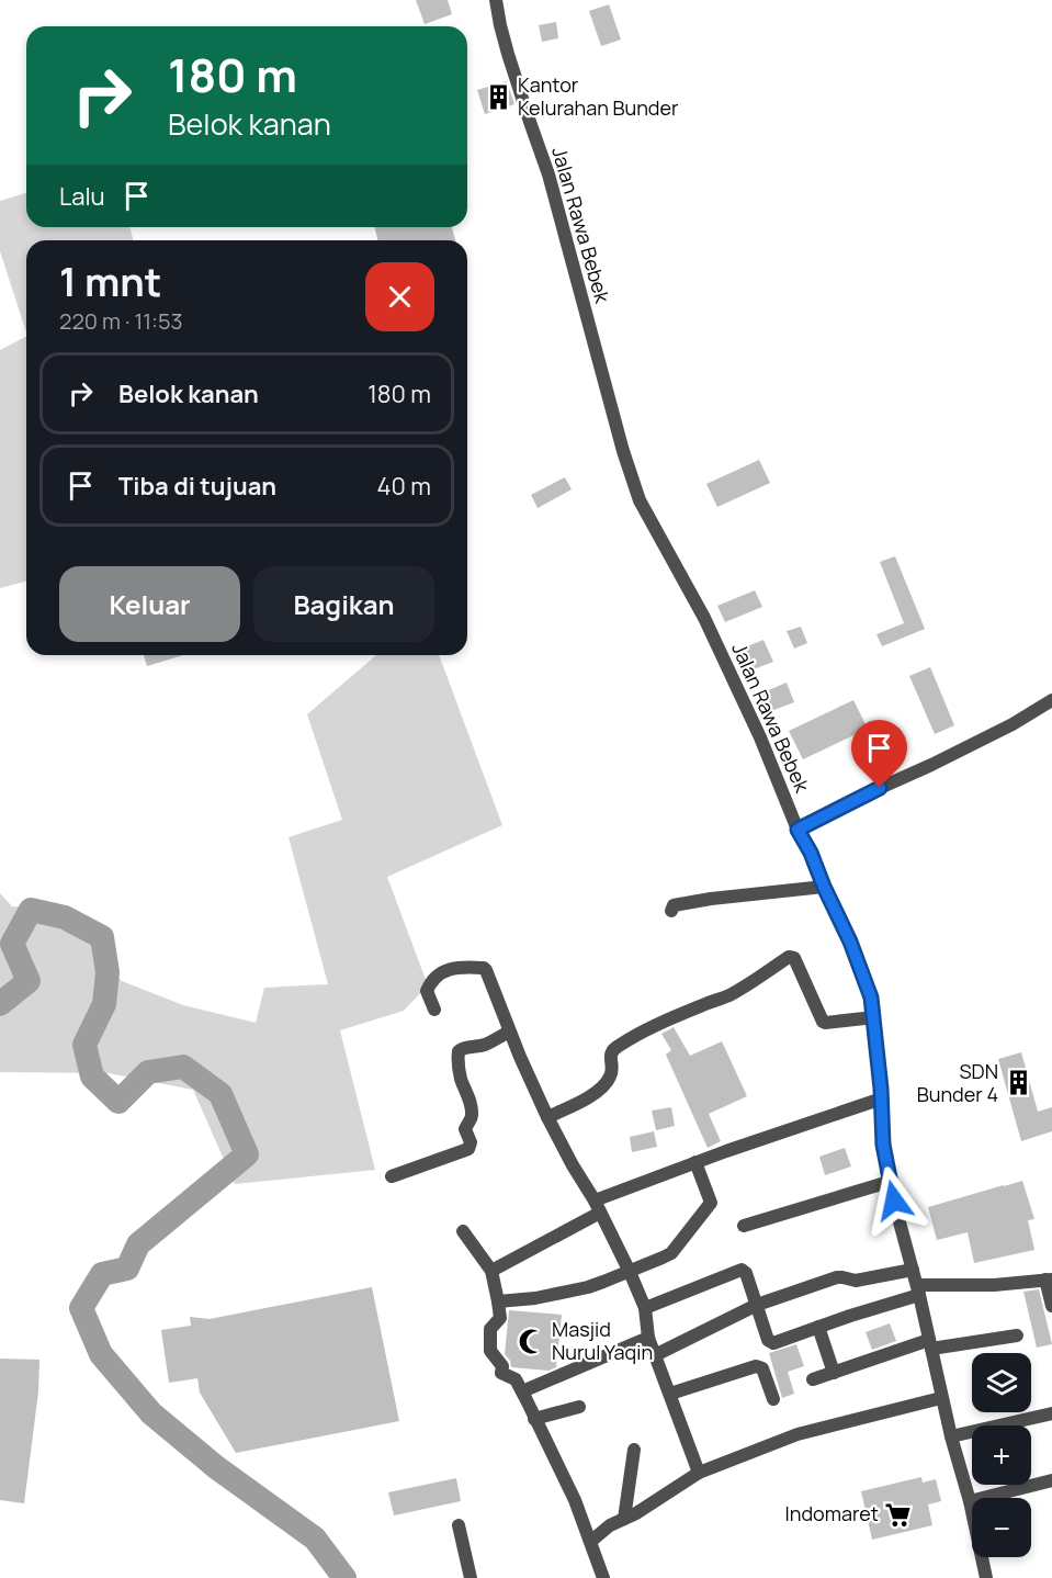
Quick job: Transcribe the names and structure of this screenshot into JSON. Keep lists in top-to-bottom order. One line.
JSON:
{"streets":{"street":["Jalan Rawa Bebek"]},"places":{"building":["Kantor Kelurahan Bunder","SDN Bunder 4"],"mosque":["Masjid Nurul Yaqin"],"supermarket":["Indomaret"]},"page":{"turn":["180 m","Belok kanan"],"then":"Lalu","heading":["1 mnt","220 m · 11:53"],"list":[{"name":"Belok kanan","value":"180 m"},{"name":"Tiba di tujuan","value":"40 m"}],"buttons":["Keluar","Bagikan"],"map_buttons":["+","−"]}}
